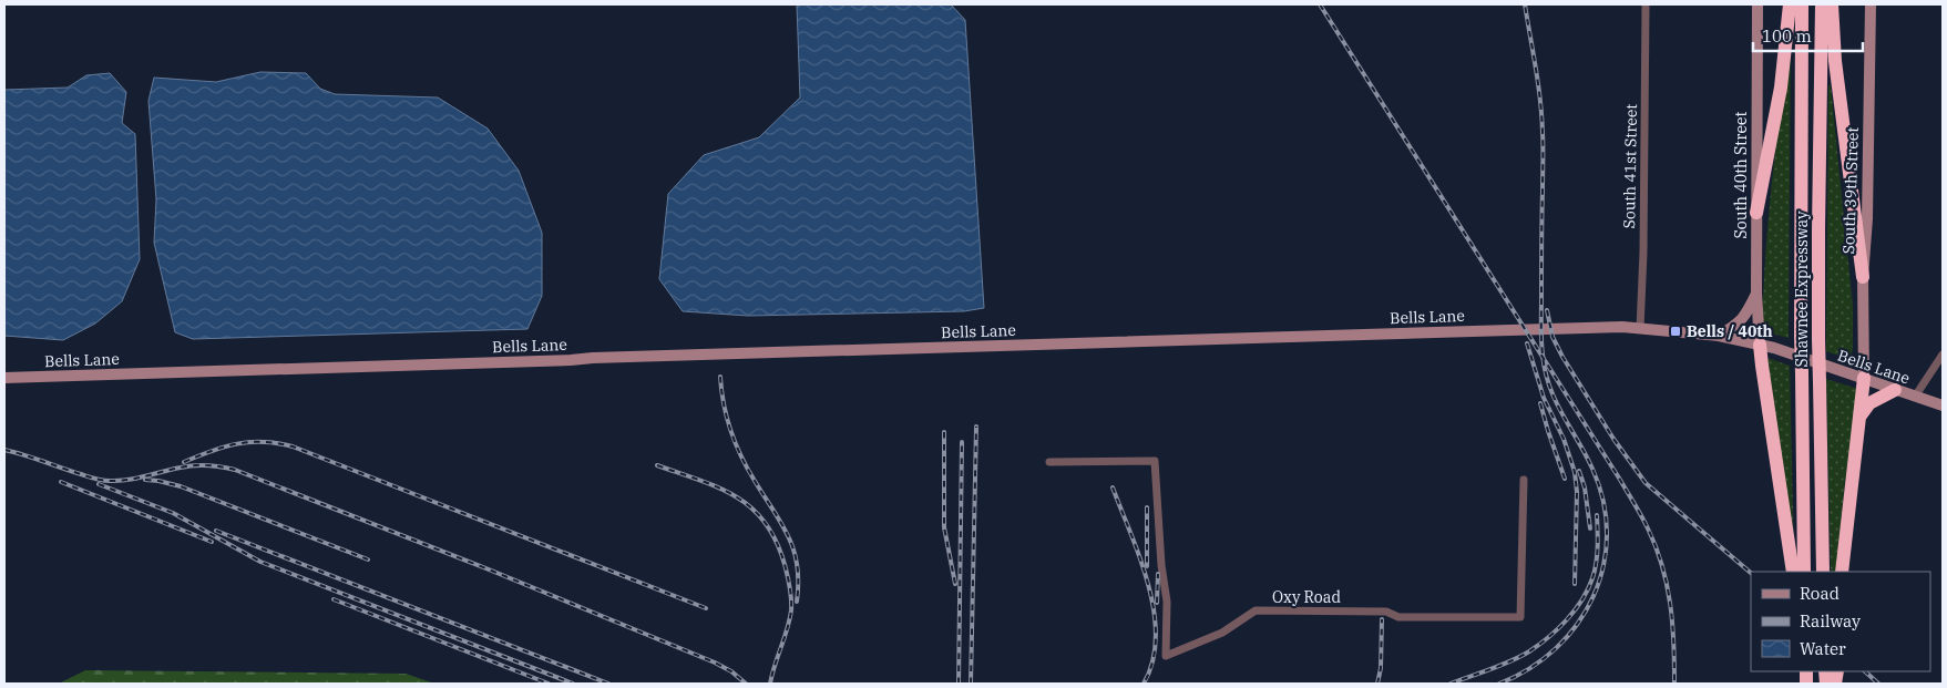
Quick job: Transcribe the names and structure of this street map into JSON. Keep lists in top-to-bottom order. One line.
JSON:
{"streets":{"highway":["Shawnee Expressway"],"street":["South 41st Street","South 40th Street","South 39th Street","Bells Lane","Oxy Road"]},"crossings":[["South 41st Street","Bells Lane"],["South 40th Street","Bells Lane"],["South 39th Street","Bells Lane"]],"places":{"transit":["Bells / 40th"]},"legend":["Road","Railway","Water"],"scale_bar":"100 m"}
